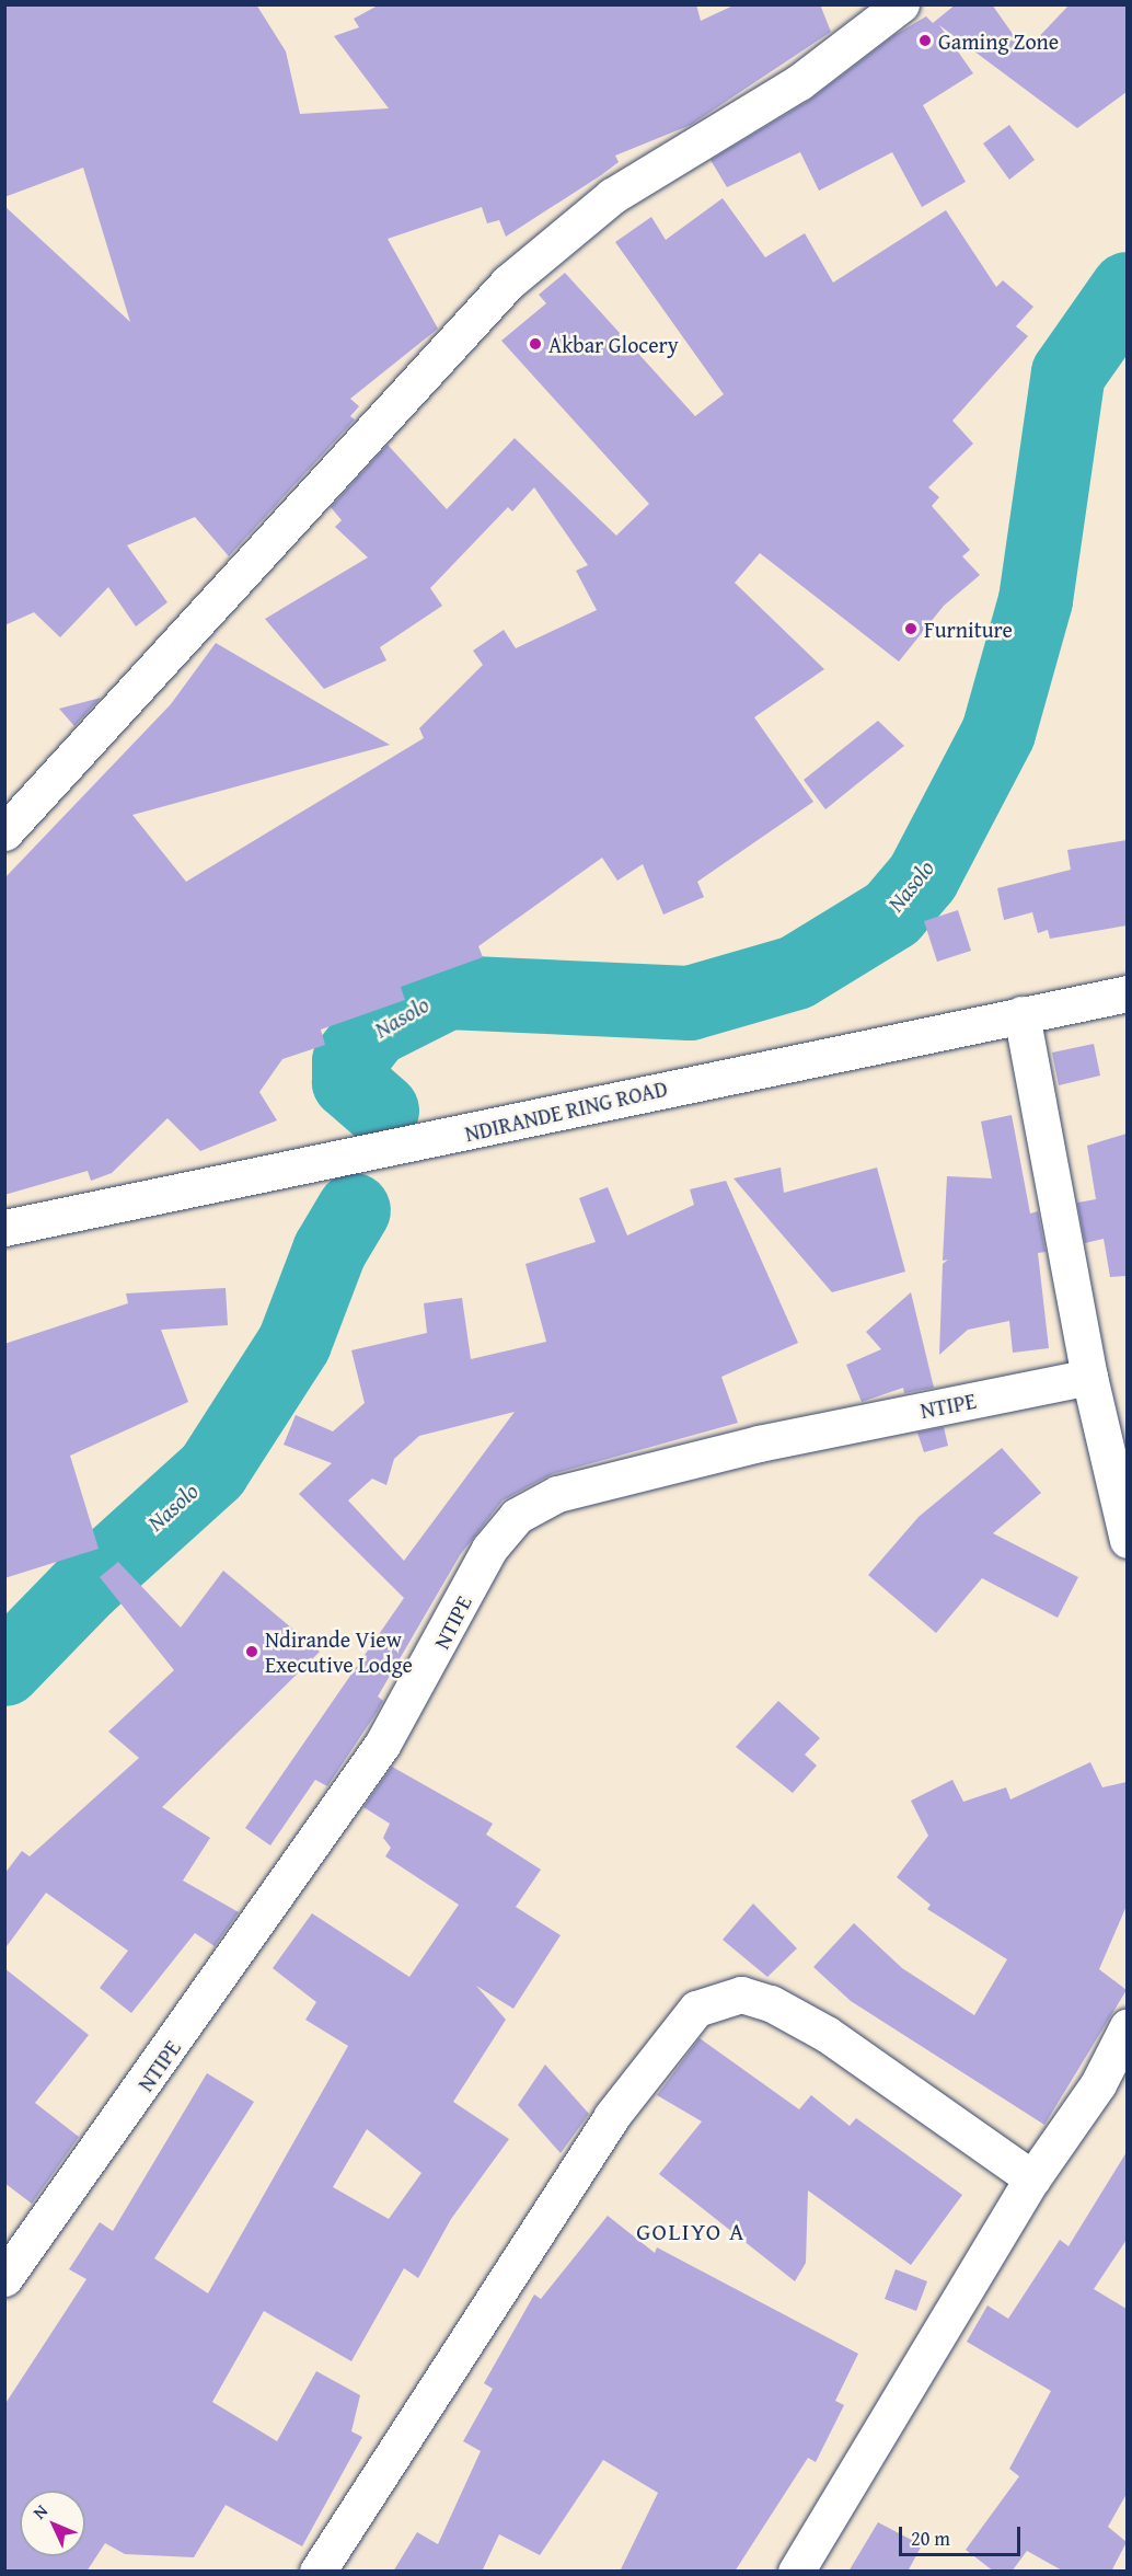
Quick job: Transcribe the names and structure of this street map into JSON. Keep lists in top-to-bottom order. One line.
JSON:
{"streets":{"street":["NDIRANDE RING ROAD","NTIPE"]},"districts":["GOLIYO A"],"water":["Nasolo"],"places":["Gaming Zone","Akbar Glocery","Furniture","Ndirande View Executive Lodge"],"scale_bar":"20 m","north":"top left"}
